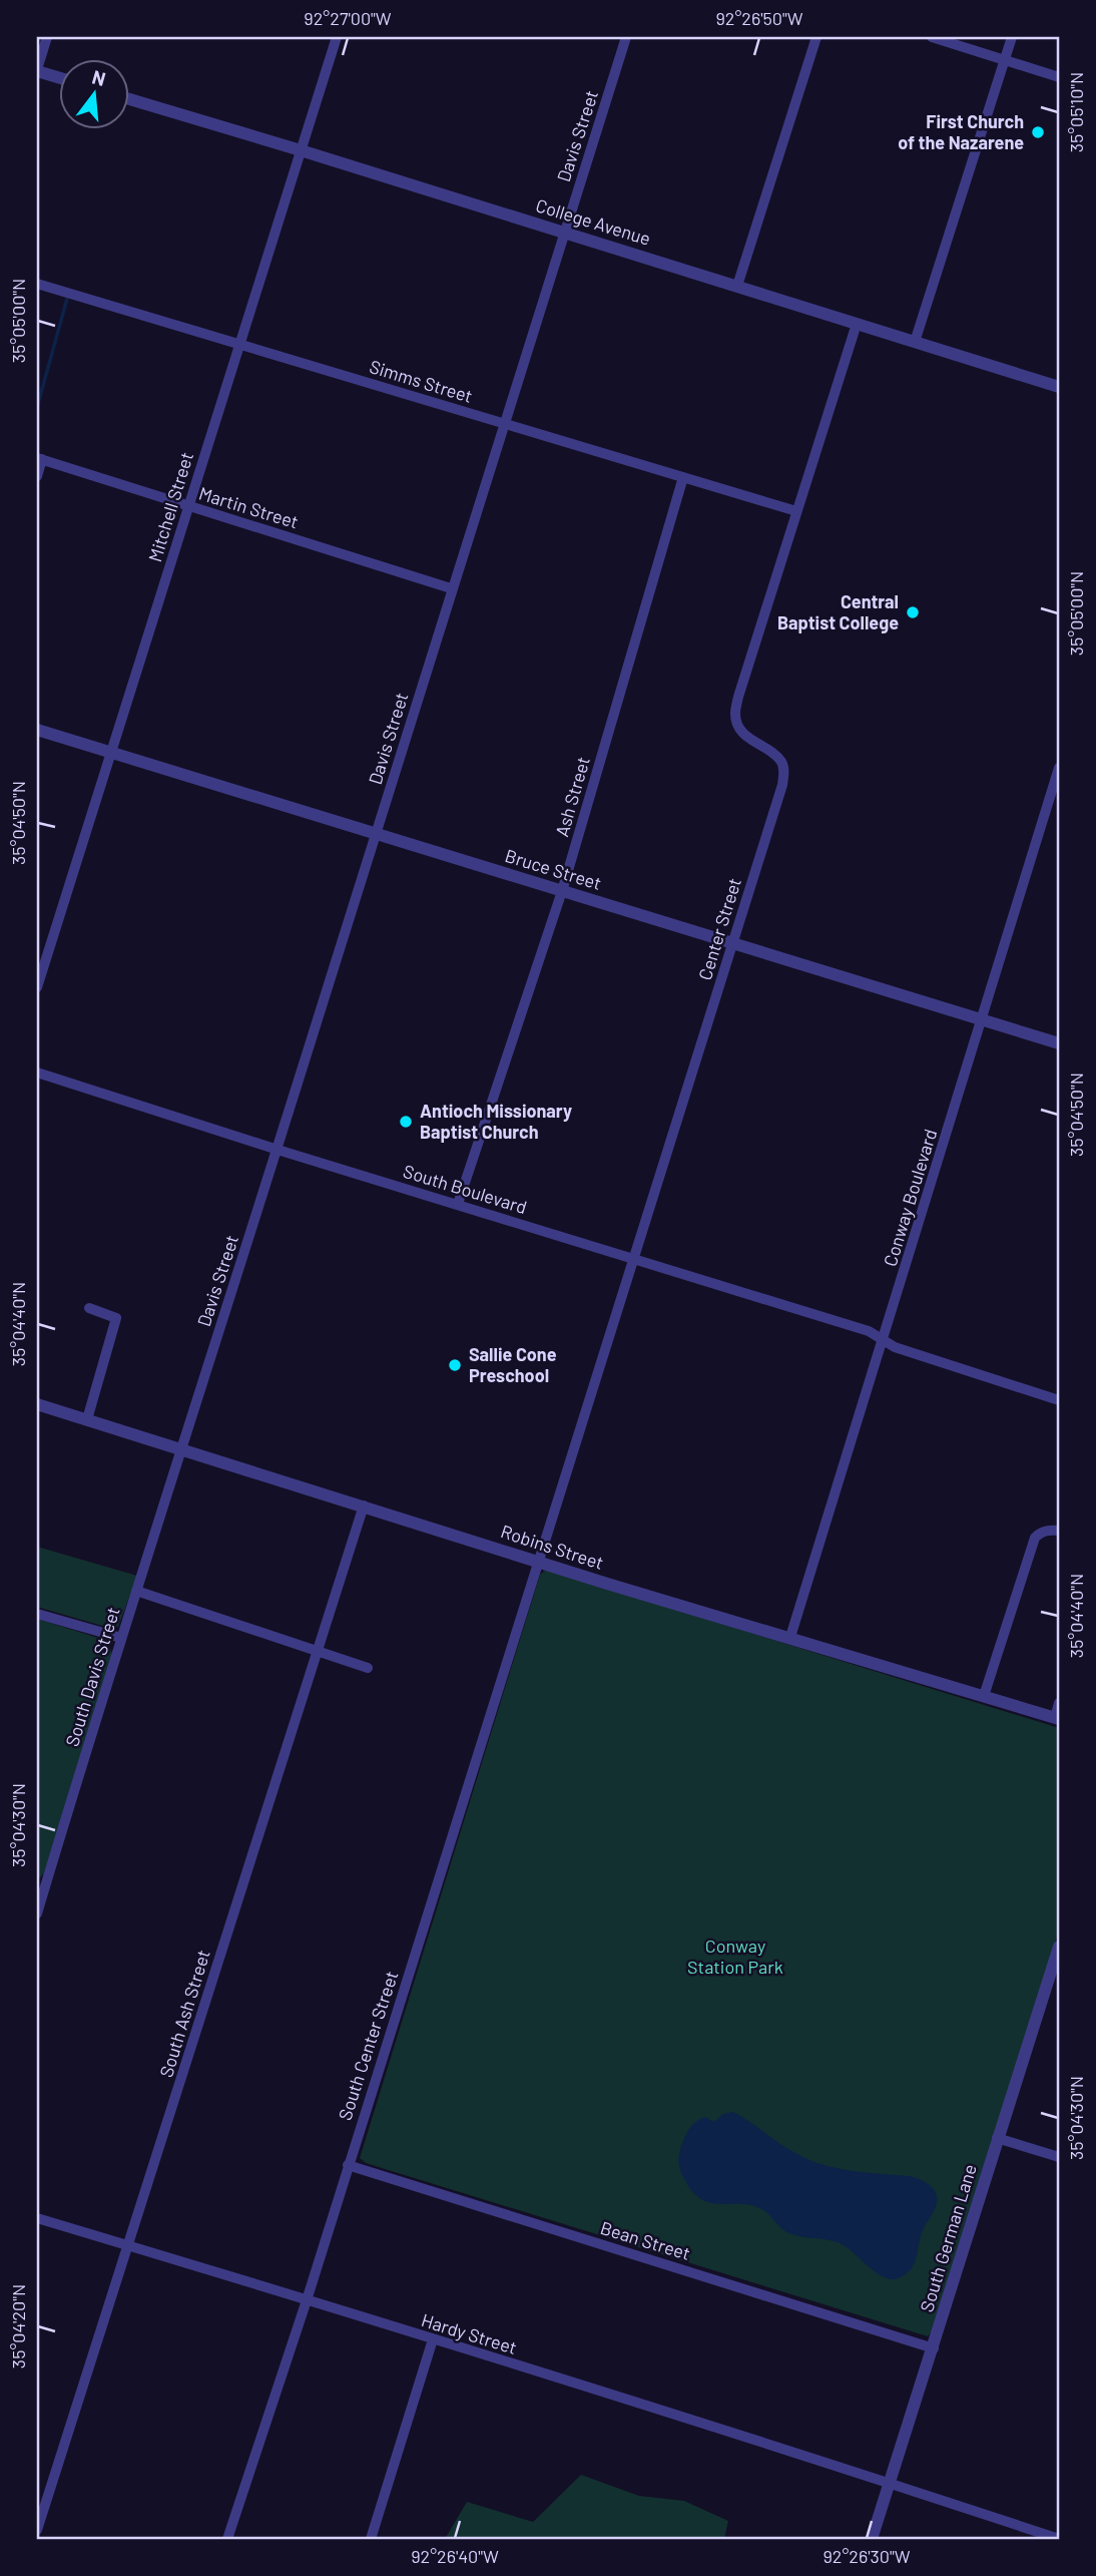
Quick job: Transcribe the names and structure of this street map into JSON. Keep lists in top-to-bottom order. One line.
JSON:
{"streets":{"street":["Davis Street","College Avenue","Simms Street","Mitchell Street","Martin Street","Ash Street","Bruce Street","Center Street","South Boulevard","Conway Boulevard","Robins Street","South Davis Street","South Ash Street","South Center Street","South German Lane","Bean Street","Hardy Street"]},"crossings":[["Davis Street","College Avenue"],["Davis Street","Simms Street"],["Davis Street","Martin Street"],["Davis Street","Bruce Street"],["Davis Street","South Boulevard"],["Davis Street","Robins Street"],["Davis Street","South Davis Street"],["College Avenue","Mitchell Street"],["College Avenue","Center Street"],["Simms Street","Mitchell Street"],["Simms Street","Ash Street"],["Simms Street","Center Street"],["Mitchell Street","Martin Street"],["Mitchell Street","Bruce Street"],["Ash Street","Bruce Street"],["Ash Street","South Boulevard"],["Bruce Street","Center Street"],["Bruce Street","Conway Boulevard"],["Center Street","South Boulevard"],["Center Street","Robins Street"],["Center Street","South Center Street"],["South Boulevard","Conway Boulevard"],["Conway Boulevard","Robins Street"],["Robins Street","South Davis Street"],["Robins Street","South Ash Street"],["Robins Street","South Center Street"],["South Ash Street","Hardy Street"],["South Center Street","Bean Street"],["South Center Street","Hardy Street"],["South German Lane","Bean Street"],["South German Lane","Hardy Street"]],"parks":["Conway Station Park"],"places":["First Church of the Nazarene","Central Baptist College","Antioch Missionary Baptist Church","Sallie Cone Preschool"],"north":"top","coordinates":["92°27'00\"W","92°26'50\"W","35°05'10\"N","35°05'00\"N","35°04'50\"N","35°04'40\"N","35°04'30\"N","35°04'20\"N","92°26'40\"W","92°26'30\"W"]}
